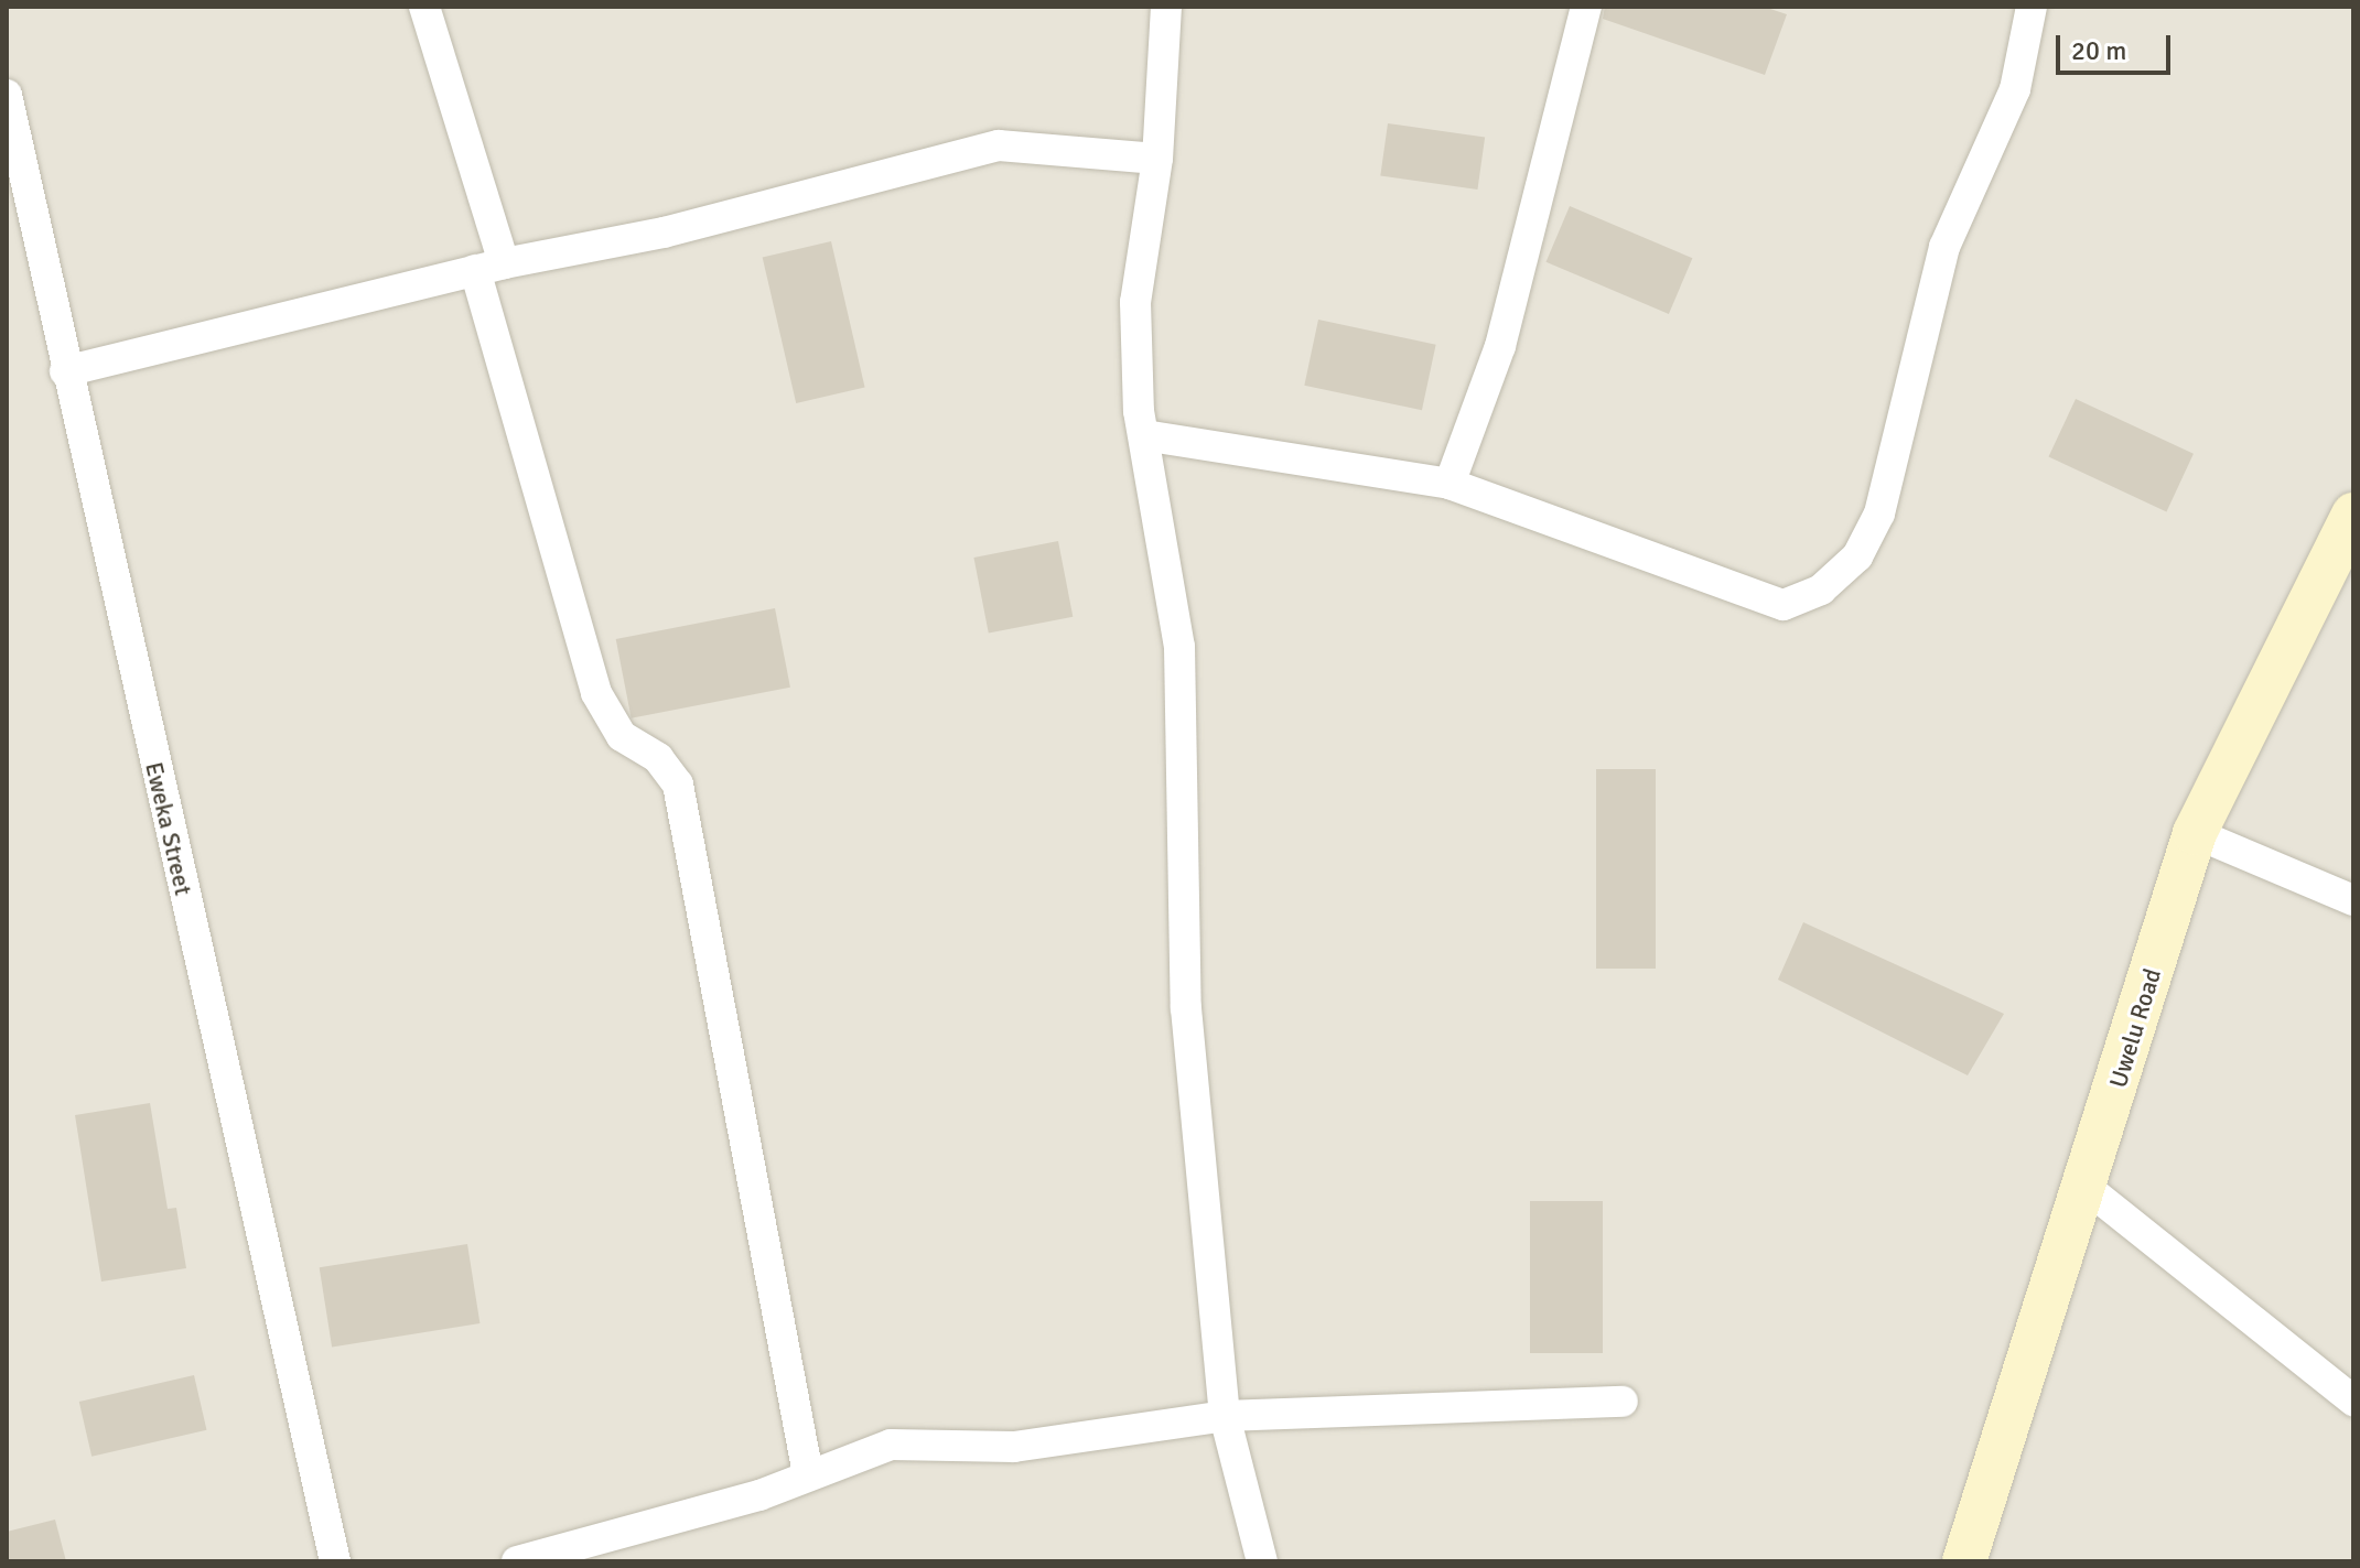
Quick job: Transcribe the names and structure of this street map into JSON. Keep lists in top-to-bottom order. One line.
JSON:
{"streets":{"street":["Eweka Street","Uwelu Road"]},"scale_bar":"20 m"}
